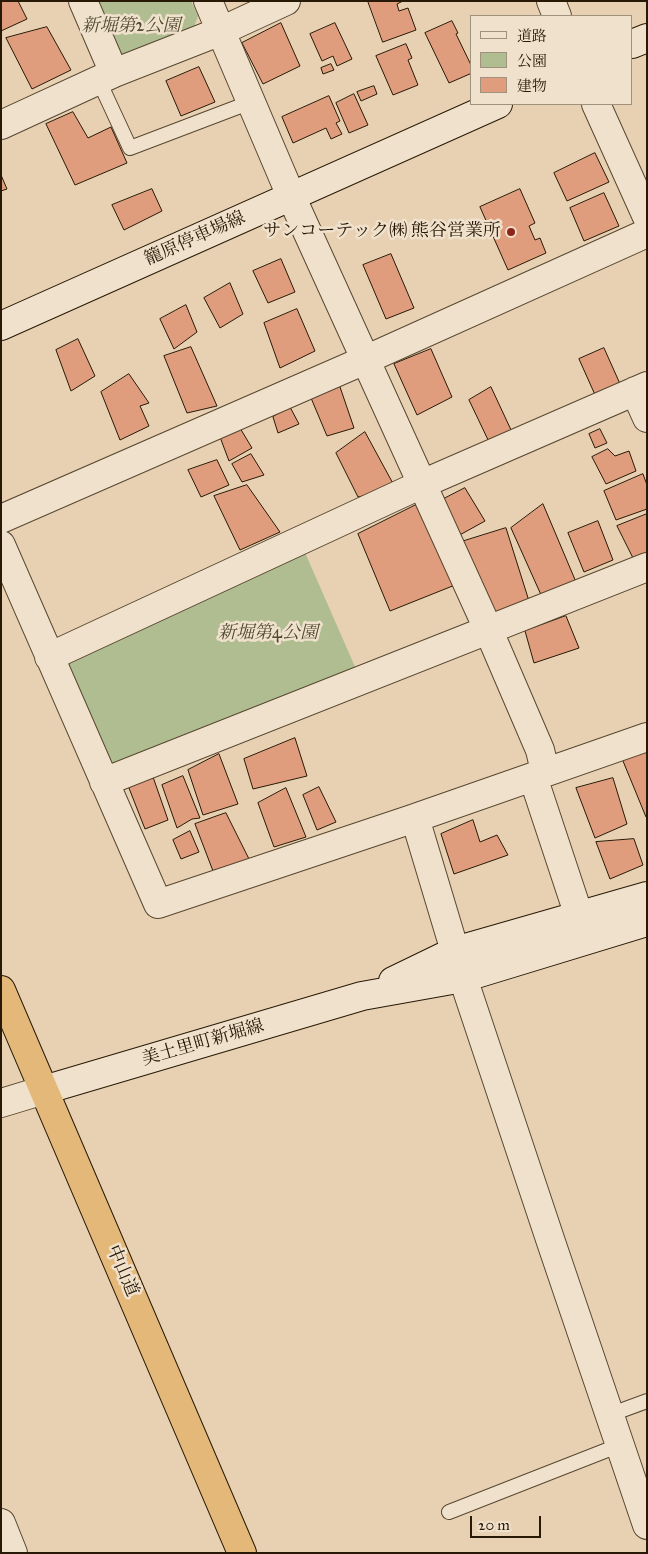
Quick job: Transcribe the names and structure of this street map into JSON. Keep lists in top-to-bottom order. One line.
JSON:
{"streets":{"highway":["中山道"],"street":["籠原停車場線","美土里町新堀線"]},"crossings":[["美土里町新堀線","中山道"]],"parks":["新堀第2公園","新堀第4公園"],"places":["サンコーテック㈱ 熊谷営業所"],"legend":["道路","公園","建物"],"scale_bar":"20 m"}
